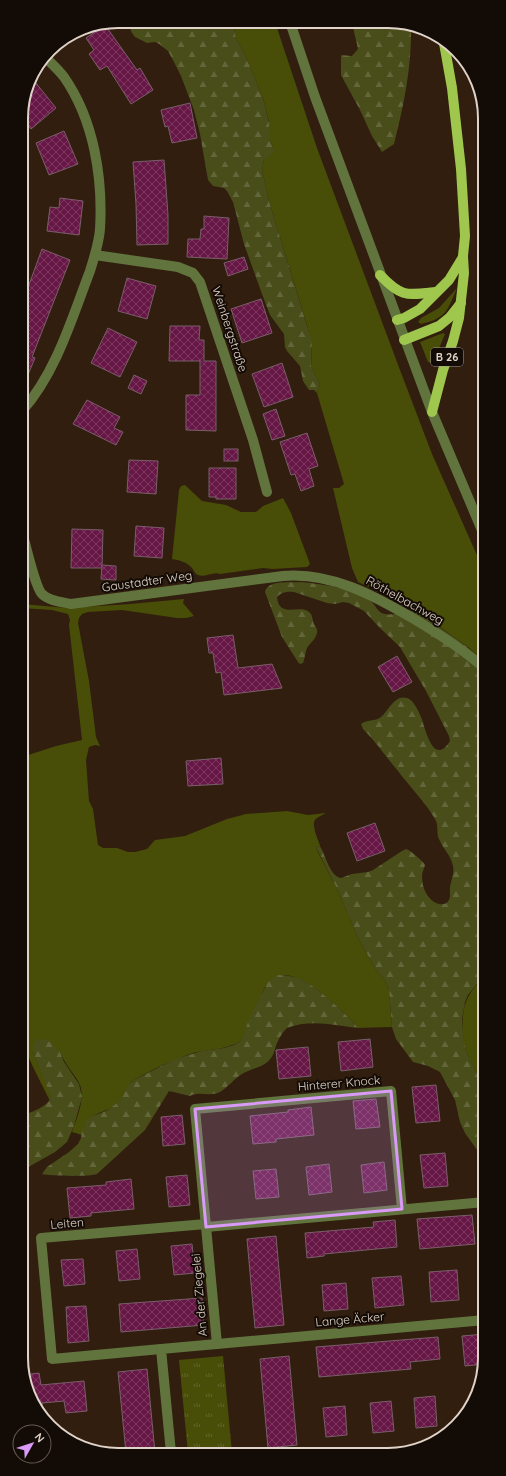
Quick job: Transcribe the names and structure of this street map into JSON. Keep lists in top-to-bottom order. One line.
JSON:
{"streets":{"main road":["B 26"],"street":["Weinbergstraße","Gaustadter Weg","Röthelbachweg","Hinterer Knock","Leiten","An der Ziegelei","Lange Äcker"]},"crossings":[["Gaustadter Weg","Röthelbachweg"],["Hinterer Knock","An der Ziegelei"],["Leiten","An der Ziegelei"],["An der Ziegelei","Lange Äcker"]],"north":"top right"}
